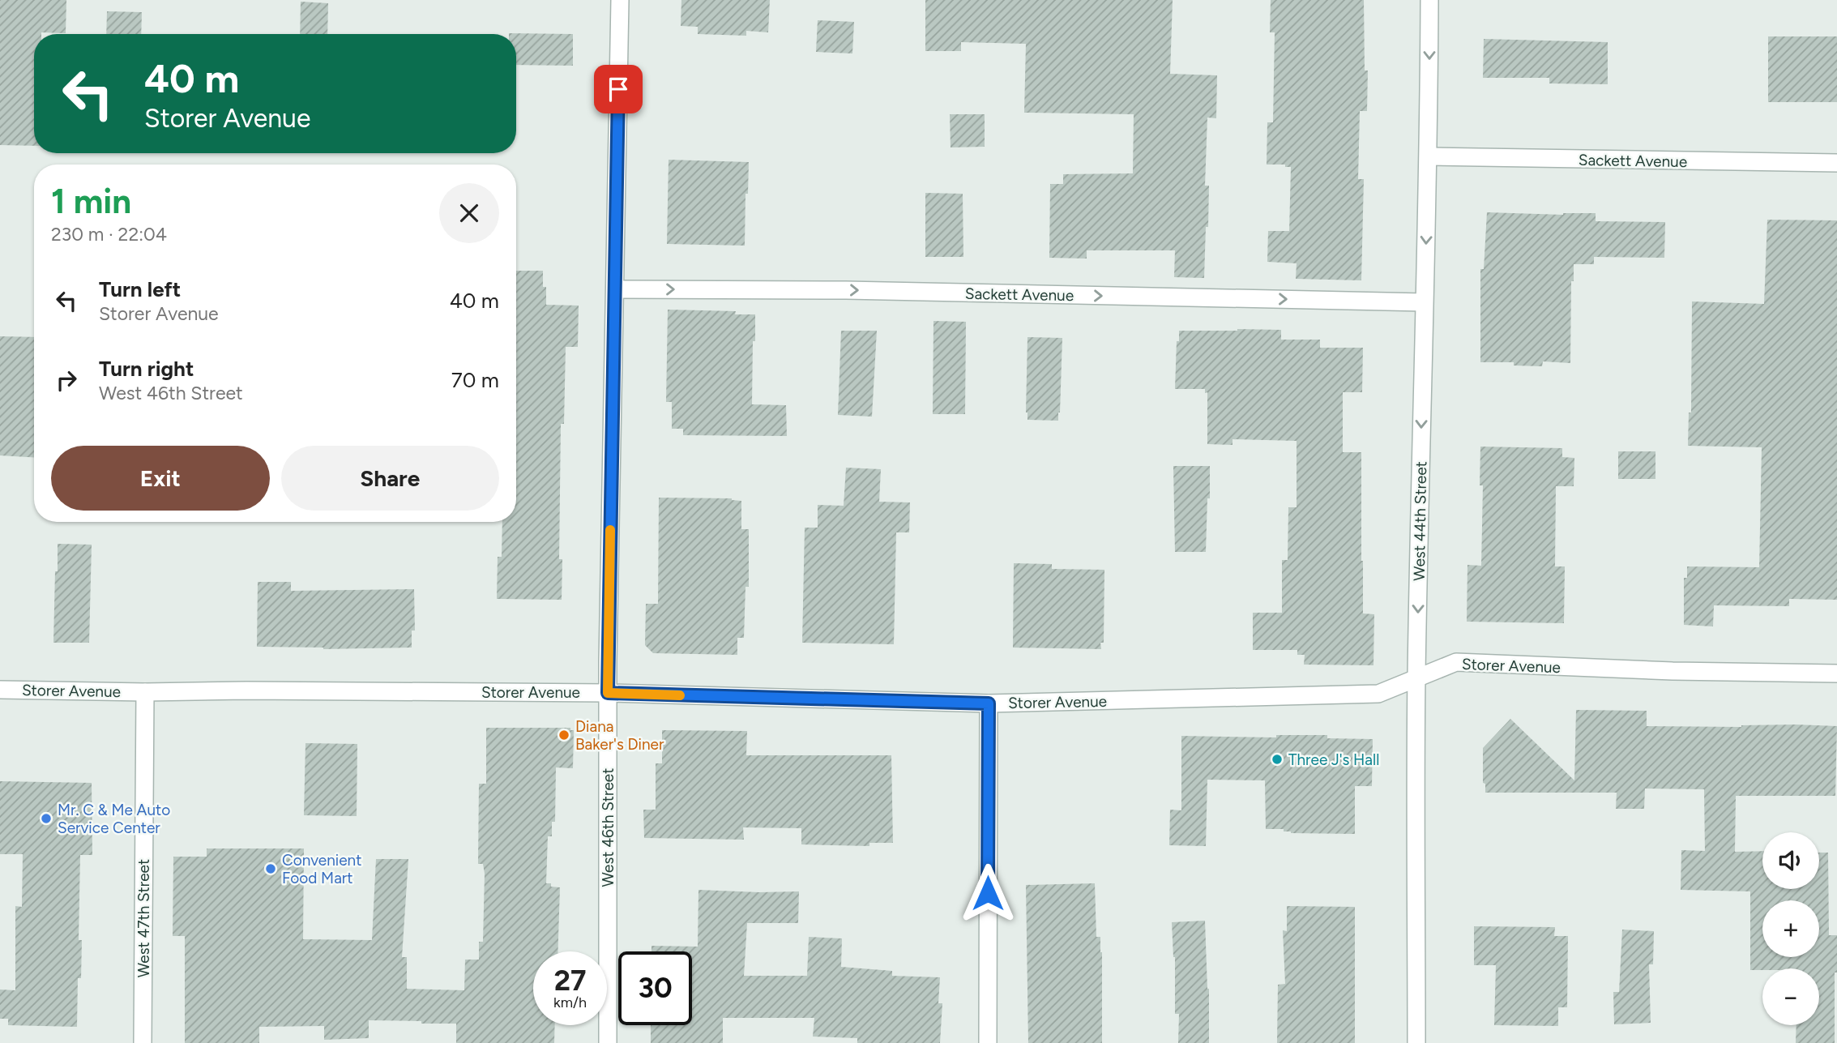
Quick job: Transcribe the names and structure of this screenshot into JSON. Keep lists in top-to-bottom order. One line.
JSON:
{"streets":{"street":["Sackett Avenue","West 44th Street","Storer Avenue","West 46th Street","West 47th Street"]},"crossings":[["Sackett Avenue","West 44th Street"],["Sackett Avenue","West 46th Street"],["West 44th Street","Storer Avenue"],["Storer Avenue","West 46th Street"],["Storer Avenue","West 47th Street"]],"one_way":["Sackett Avenue","West 44th Street"],"places":["Diana Baker's Diner","Three J's Hall","Mr. C & Me Auto Service Center","Convenient Food Mart"],"page":{"turn":["40 m","Storer Avenue"],"heading":["1 min","230 m · 22:04"],"list":[{"name":"Turn left","note":"Storer Avenue","value":"40 m"},{"name":"Turn right","note":"West 46th Street","value":"70 m"}],"buttons":["Exit","Share"],"map_buttons":["+","−"],"speed":"27 km/h","limit":"30"}}
